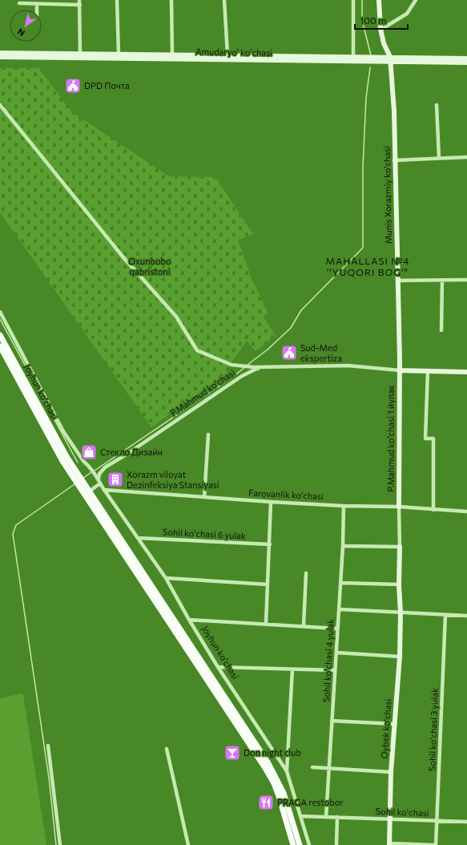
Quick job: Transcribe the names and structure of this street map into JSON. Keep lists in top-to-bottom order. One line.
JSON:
{"streets":{"main road":["Joyhun ko'chasi"],"street":["Amudaryo' ko'chasi","Munis Xorazmiy ko'chasi","P.Mahmud ko'chasi","P.Mahmud ko'chasi 1 йулак","Farovanlik ko'chasi","Sohil ko'chasi 6 yulak","Sohil ko'chasi 4 yulak","Oybek ko'chasi","Sohil ko'chasi 3 yulak","Sohil ko'chasi"]},"crossings":[["Amudaryo' ko'chasi","Munis Xorazmiy ko'chasi"],["Munis Xorazmiy ko'chasi","P.Mahmud ko'chasi"],["Munis Xorazmiy ko'chasi","P.Mahmud ko'chasi 1 йулак"],["Joyhun ko'chasi","P.Mahmud ko'chasi"],["Joyhun ko'chasi","Farovanlik ko'chasi"],["Joyhun ko'chasi","Sohil ko'chasi 6 yulak"],["Joyhun ko'chasi","Sohil ko'chasi"],["P.Mahmud ko'chasi","P.Mahmud ko'chasi 1 йулак"],["P.Mahmud ko'chasi 1 йулак","Farovanlik ko'chasi"],["P.Mahmud ko'chasi 1 йулак","Oybek ko'chasi"],["Farovanlik ko'chasi","Sohil ko'chasi 4 yulak"],["Farovanlik ko'chasi","Oybek ko'chasi"],["Sohil ko'chasi 4 yulak","Sohil ko'chasi"],["Oybek ko'chasi","Sohil ko'chasi"],["Sohil ko'chasi 3 yulak","Sohil ko'chasi"]],"districts":["MAHALLASI №4 ''YUQORI BOG'\""],"parks":["Oxunbobo qabristoni"],"places":{"public building":["DPD Почта","Sud-Med ekspertiza"],"shop":["Стекло Дизайн"],"building":["Xorazm viloyat Dezinfeksiya Stansiyasi"],"bar":["Don night club"],"restaurant":["PRAGA restobor"]},"scale_bar":"100 m","north":"bottom left"}
